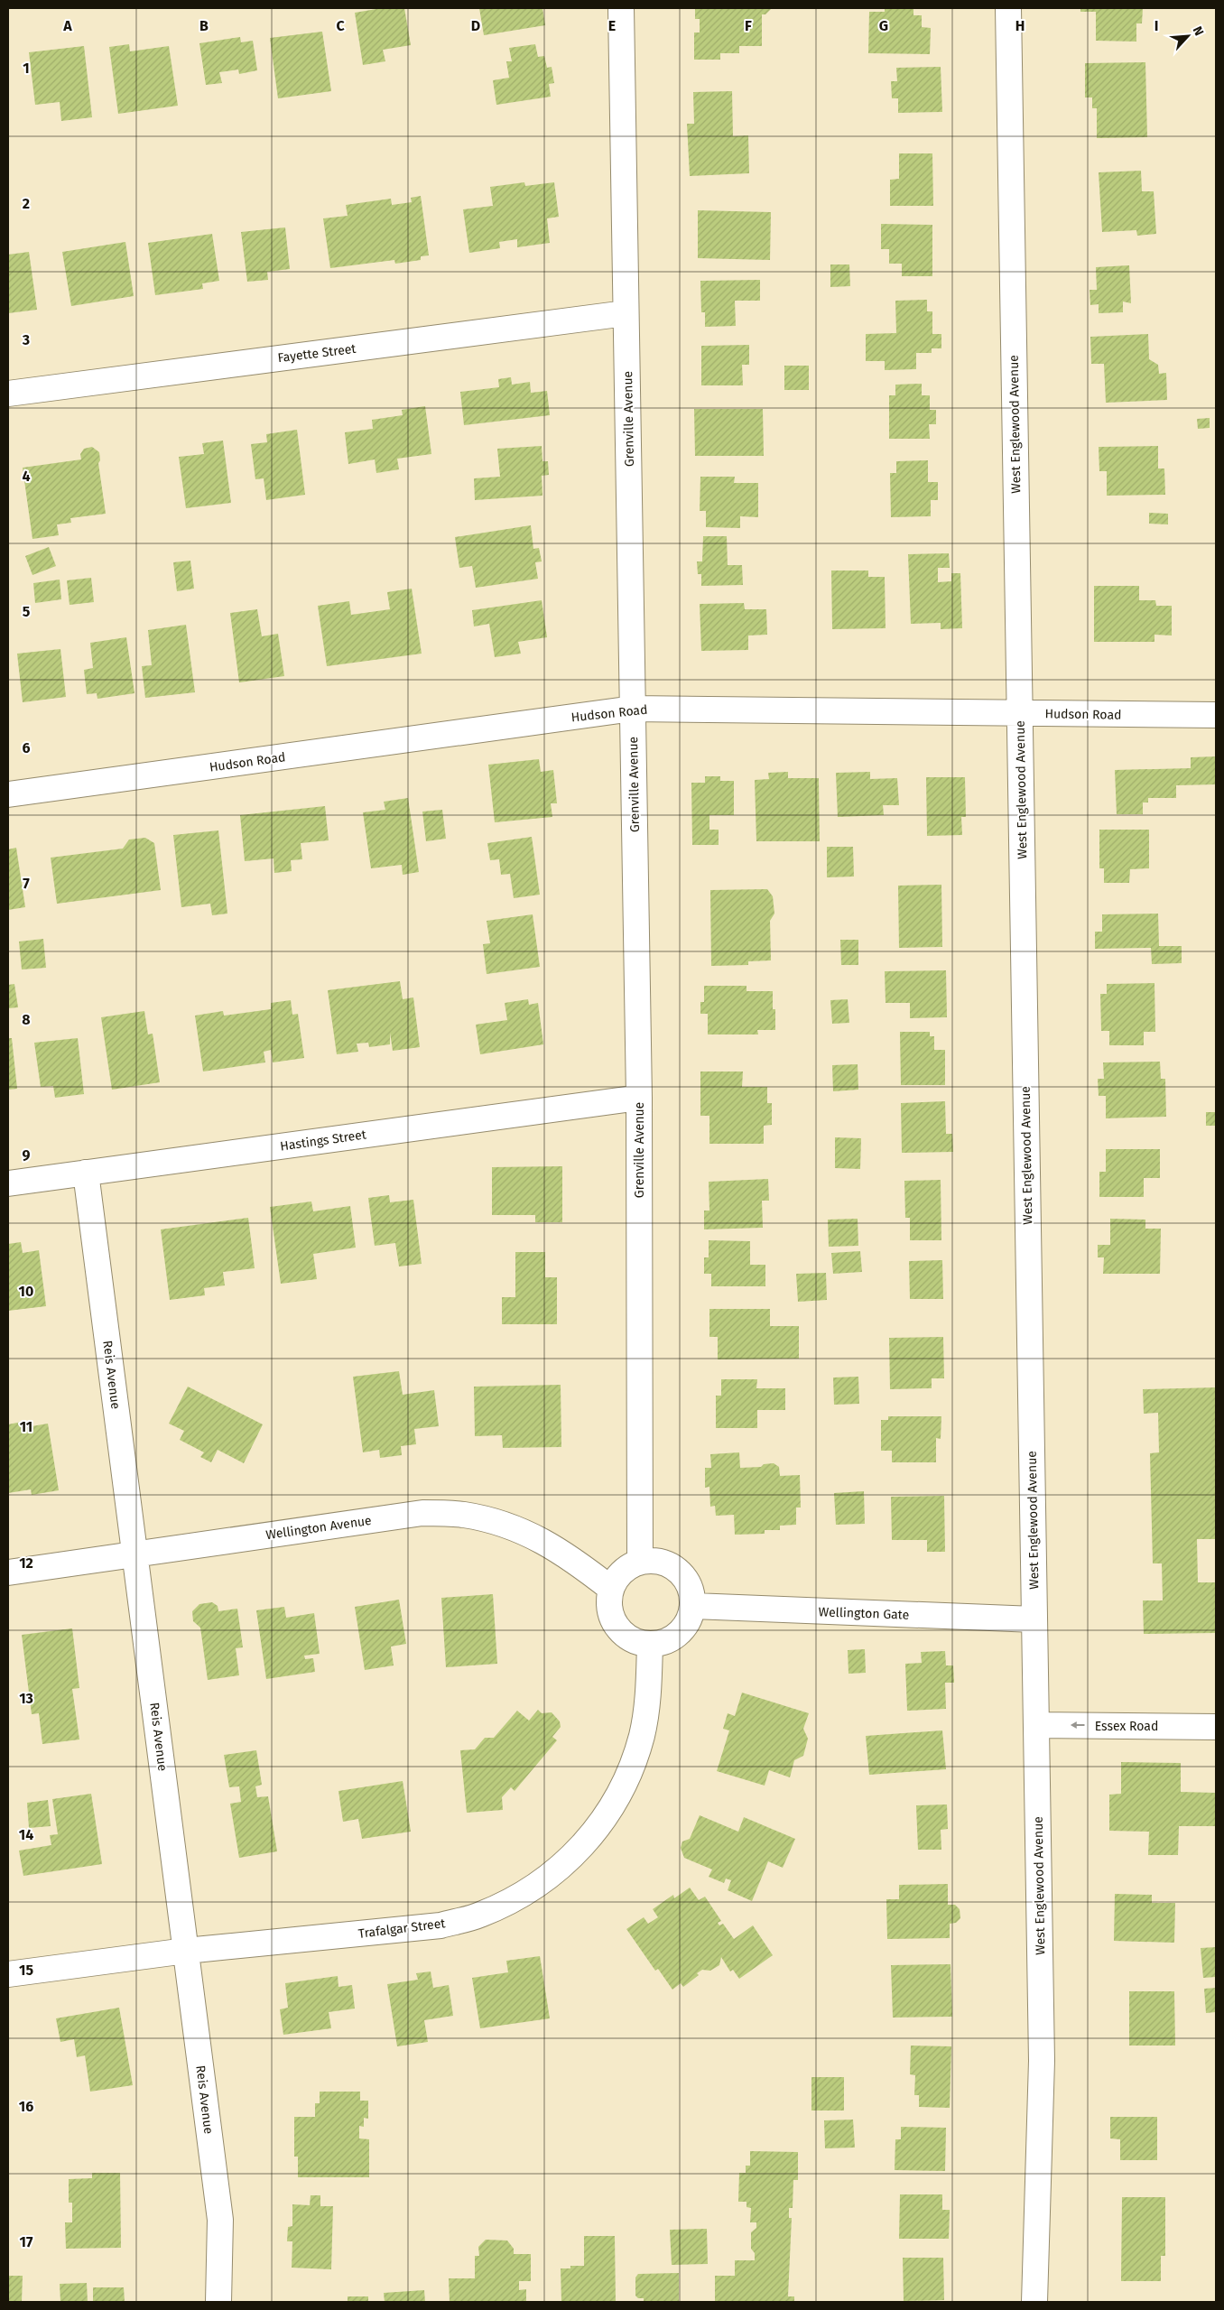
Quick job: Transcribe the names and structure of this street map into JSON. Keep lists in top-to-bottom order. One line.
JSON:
{"streets":{"street":["Fayette Street","Grenville Avenue","West Englewood Avenue","Hudson Road","Hastings Street","Reis Avenue","Wellington Avenue","Wellington Gate","Essex Road","Trafalgar Street"]},"crossings":[["Fayette Street","Grenville Avenue"],["Grenville Avenue","Hudson Road"],["Grenville Avenue","Hastings Street"],["Grenville Avenue","Wellington Avenue"],["Grenville Avenue","Wellington Gate"],["Grenville Avenue","Trafalgar Street"],["West Englewood Avenue","Hudson Road"],["West Englewood Avenue","Wellington Gate"],["West Englewood Avenue","Essex Road"],["Hastings Street","Reis Avenue"],["Reis Avenue","Wellington Avenue"],["Reis Avenue","Trafalgar Street"],["Wellington Avenue","Wellington Gate"],["Wellington Avenue","Trafalgar Street"],["Wellington Gate","Trafalgar Street"]],"one_way":["Essex Road"],"north":"top right","grid":{"columns":["A","B","C","D","E","F","G","H","I"],"rows":["1","2","3","4","5","6","7","8","9","10","11","12","13","14","15","16","17"]}}
